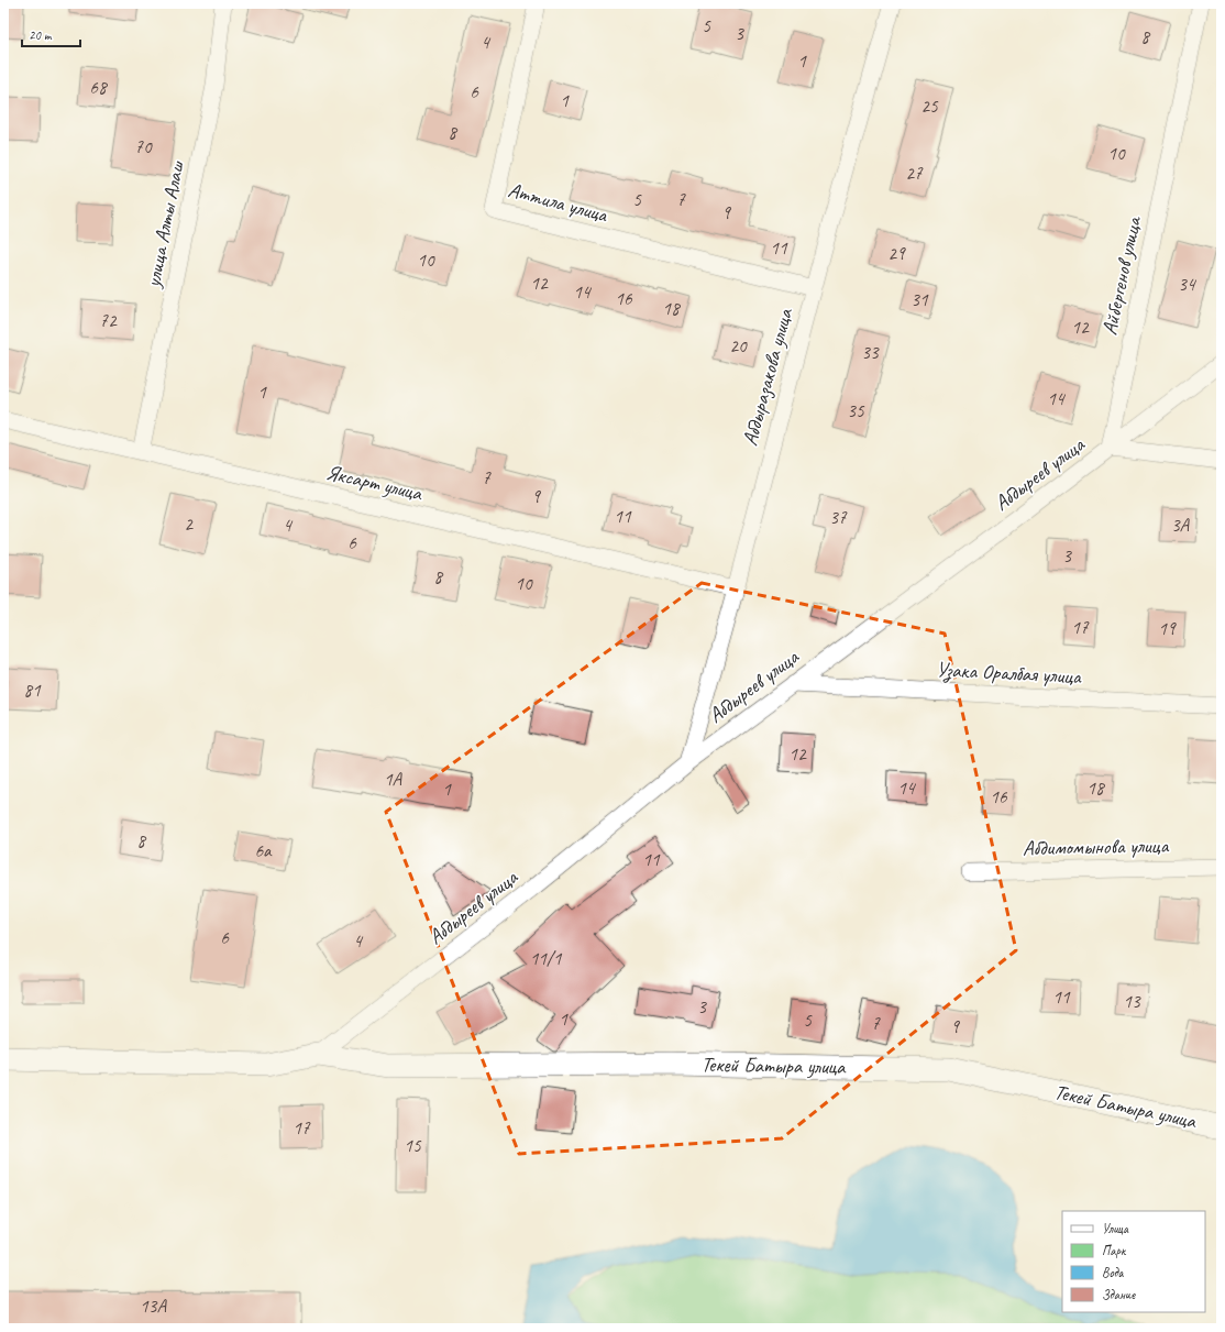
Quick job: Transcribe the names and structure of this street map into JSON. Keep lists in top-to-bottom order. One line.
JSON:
{"streets":{"street":["Аттила улица","улица Алты Алаш","Айбергенов улица","Абдыразакова улица","Абдыреев улица","Яксарт улица","Узака Оралбая улица","Абдимомынова улица","Текей Батыра улица"]},"crossings":[["Аттила улица","Абдыразакова улица"],["улица Алты Алаш","Яксарт улица"],["Айбергенов улица","Абдыреев улица"],["Абдыразакова улица","Абдыреев улица"],["Абдыразакова улица","Яксарт улица"],["Абдыреев улица","Узака Оралбая улица"],["Абдыреев улица","Текей Батыра улица"]],"house_numbers":["5","3","8","4","1","68","6","1","25","8","70","10","27","5","7","9","11","29","10","12","34","14","16","31","18","72","12","20","33","1","14","35","7","9","11","37","2","4","3А","6","3","8","10","17","19","81","12","1А","14","18","1","16","8","6а","11","6","4","11/1","11","13","3","1","5","7","9","17","15","13А"],"legend":["Улица","Парк","Вода","Здание"],"scale_bar":"20 m"}
